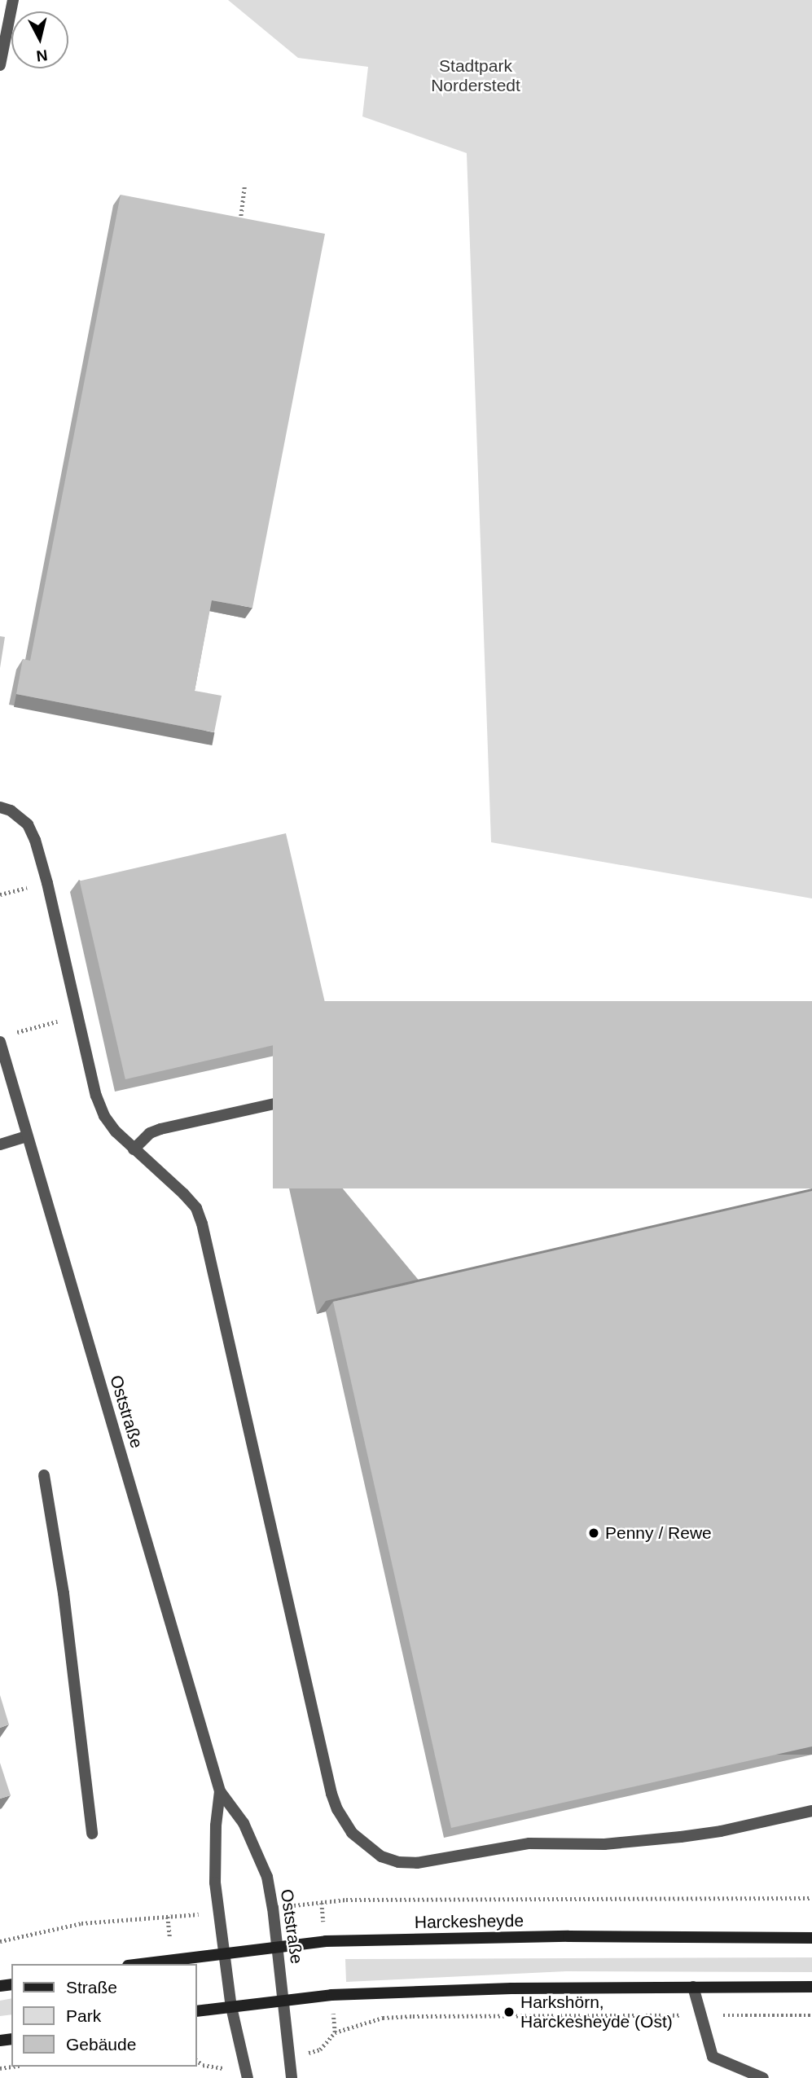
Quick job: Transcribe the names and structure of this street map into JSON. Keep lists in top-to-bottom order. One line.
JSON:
{"streets":{"main road":["Harckesheyde"],"street":["Oststraße"]},"crossings":[["Oststraße","Harckesheyde"]],"parks":["Stadtpark Norderstedt"],"places":["Penny / Rewe","Harkshörn, Harckesheyde (Ost)"],"legend":["Straße","Park","Gebäude"],"north":"bottom"}
